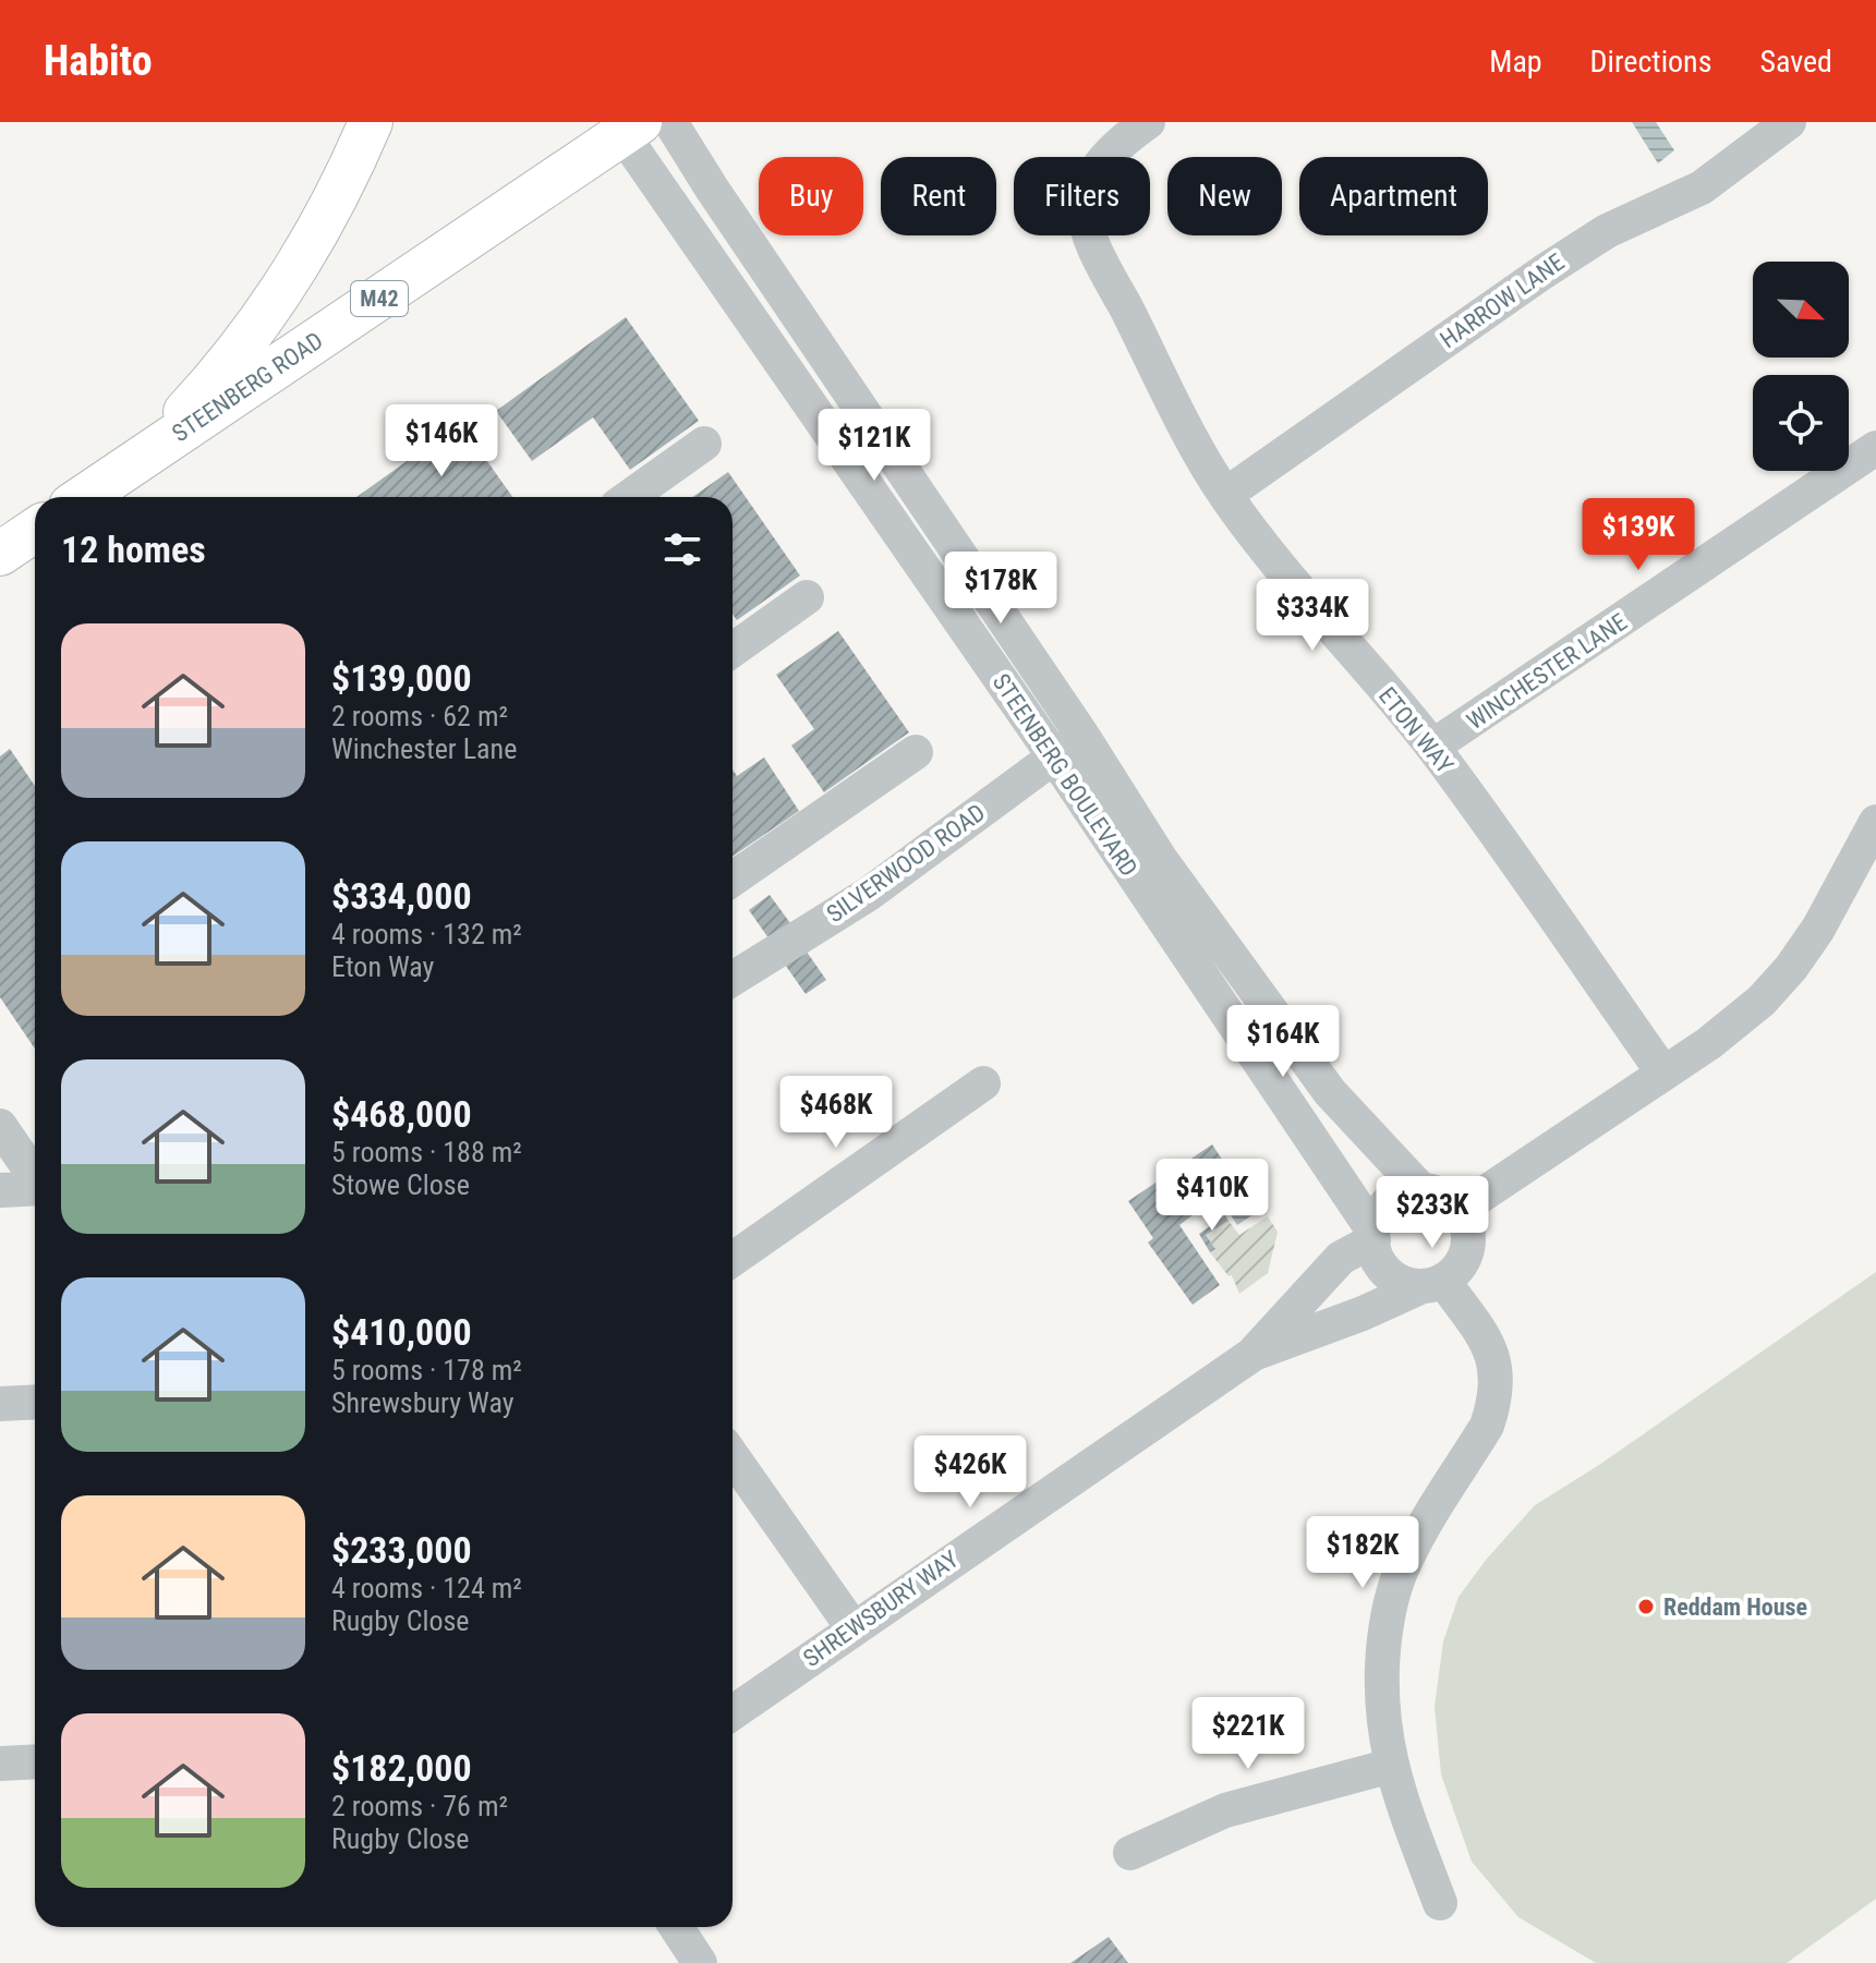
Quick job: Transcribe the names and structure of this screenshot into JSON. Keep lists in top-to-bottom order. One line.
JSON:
{"streets":{"main road":["M42","STEENBERG ROAD"],"street":["HARROW LANE","WINCHESTER LANE","ETON WAY","STEENBERG BOULEVARD","SILVERWOOD ROAD","SHREWSBURY WAY"]},"crossings":[["HARROW LANE","ETON WAY"],["STEENBERG ROAD","STEENBERG BOULEVARD"],["WINCHESTER LANE","ETON WAY"],["STEENBERG BOULEVARD","SILVERWOOD ROAD"]],"places":["Reddam House"],"north":"bottom right","page":{"header":"Habito","nav":["Map","Directions","Saved"],"chip":["Buy","Rent","Filters","New","Apartment"],"price":["$146K","$121K","$139K","$178K","$334K","$164K","$468K","$410K","$233K","$426K","$182K","$221K"],"heading":"12 homes","list":[{"name":"$139,000","note":"2 rooms · 62 m² · Winchester Lane"},{"name":"$334,000","note":"4 rooms · 132 m² · Eton Way"},{"name":"$468,000","note":"5 rooms · 188 m² · Stowe Close"},{"name":"$410,000","note":"5 rooms · 178 m² · Shrewsbury Way"},{"name":"$233,000","note":"4 rooms · 124 m² · Rugby Close"},{"name":"$182,000","note":"2 rooms · 76 m² · Rugby Close"}]}}
